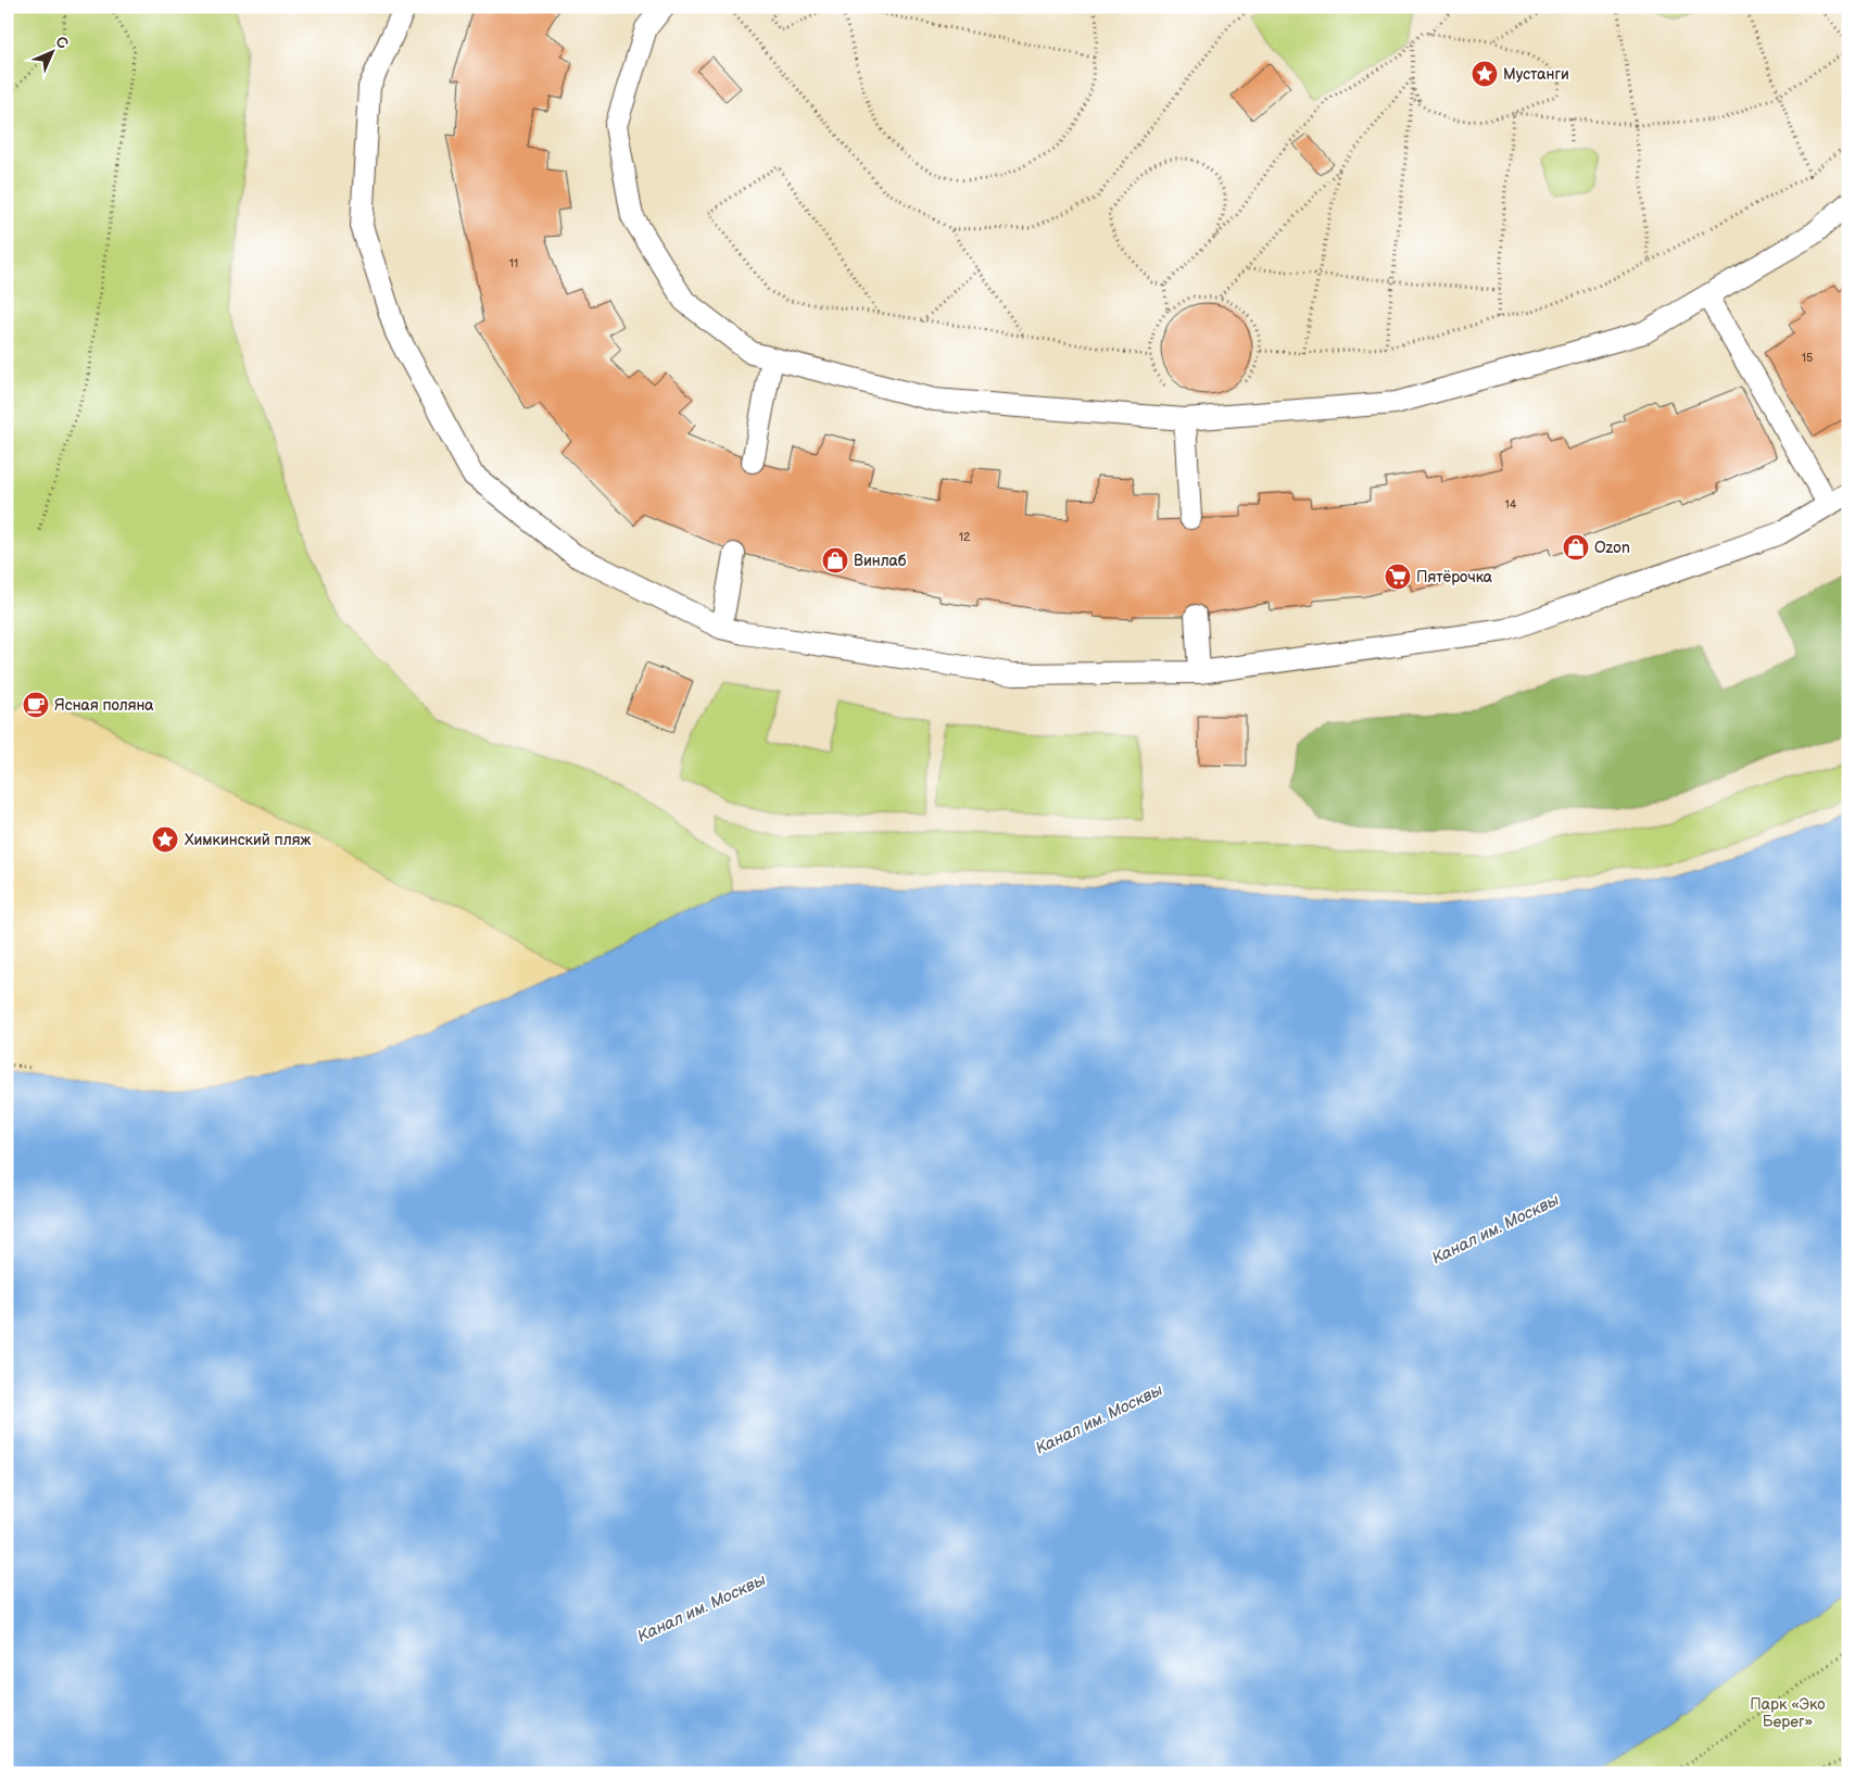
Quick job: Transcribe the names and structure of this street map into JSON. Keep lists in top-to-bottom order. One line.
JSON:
{"water":["Канал им. Москвы"],"parks":["Парк «Эко Берег»"],"places":{"place":["Мустанги","Химкинский пляж"],"shop":["Ozon","Винлаб"],"supermarket":["Пятёрочка"],"cafe":["Ясная поляна"]},"house_numbers":["11","15","14","12"],"north":"top right"}
